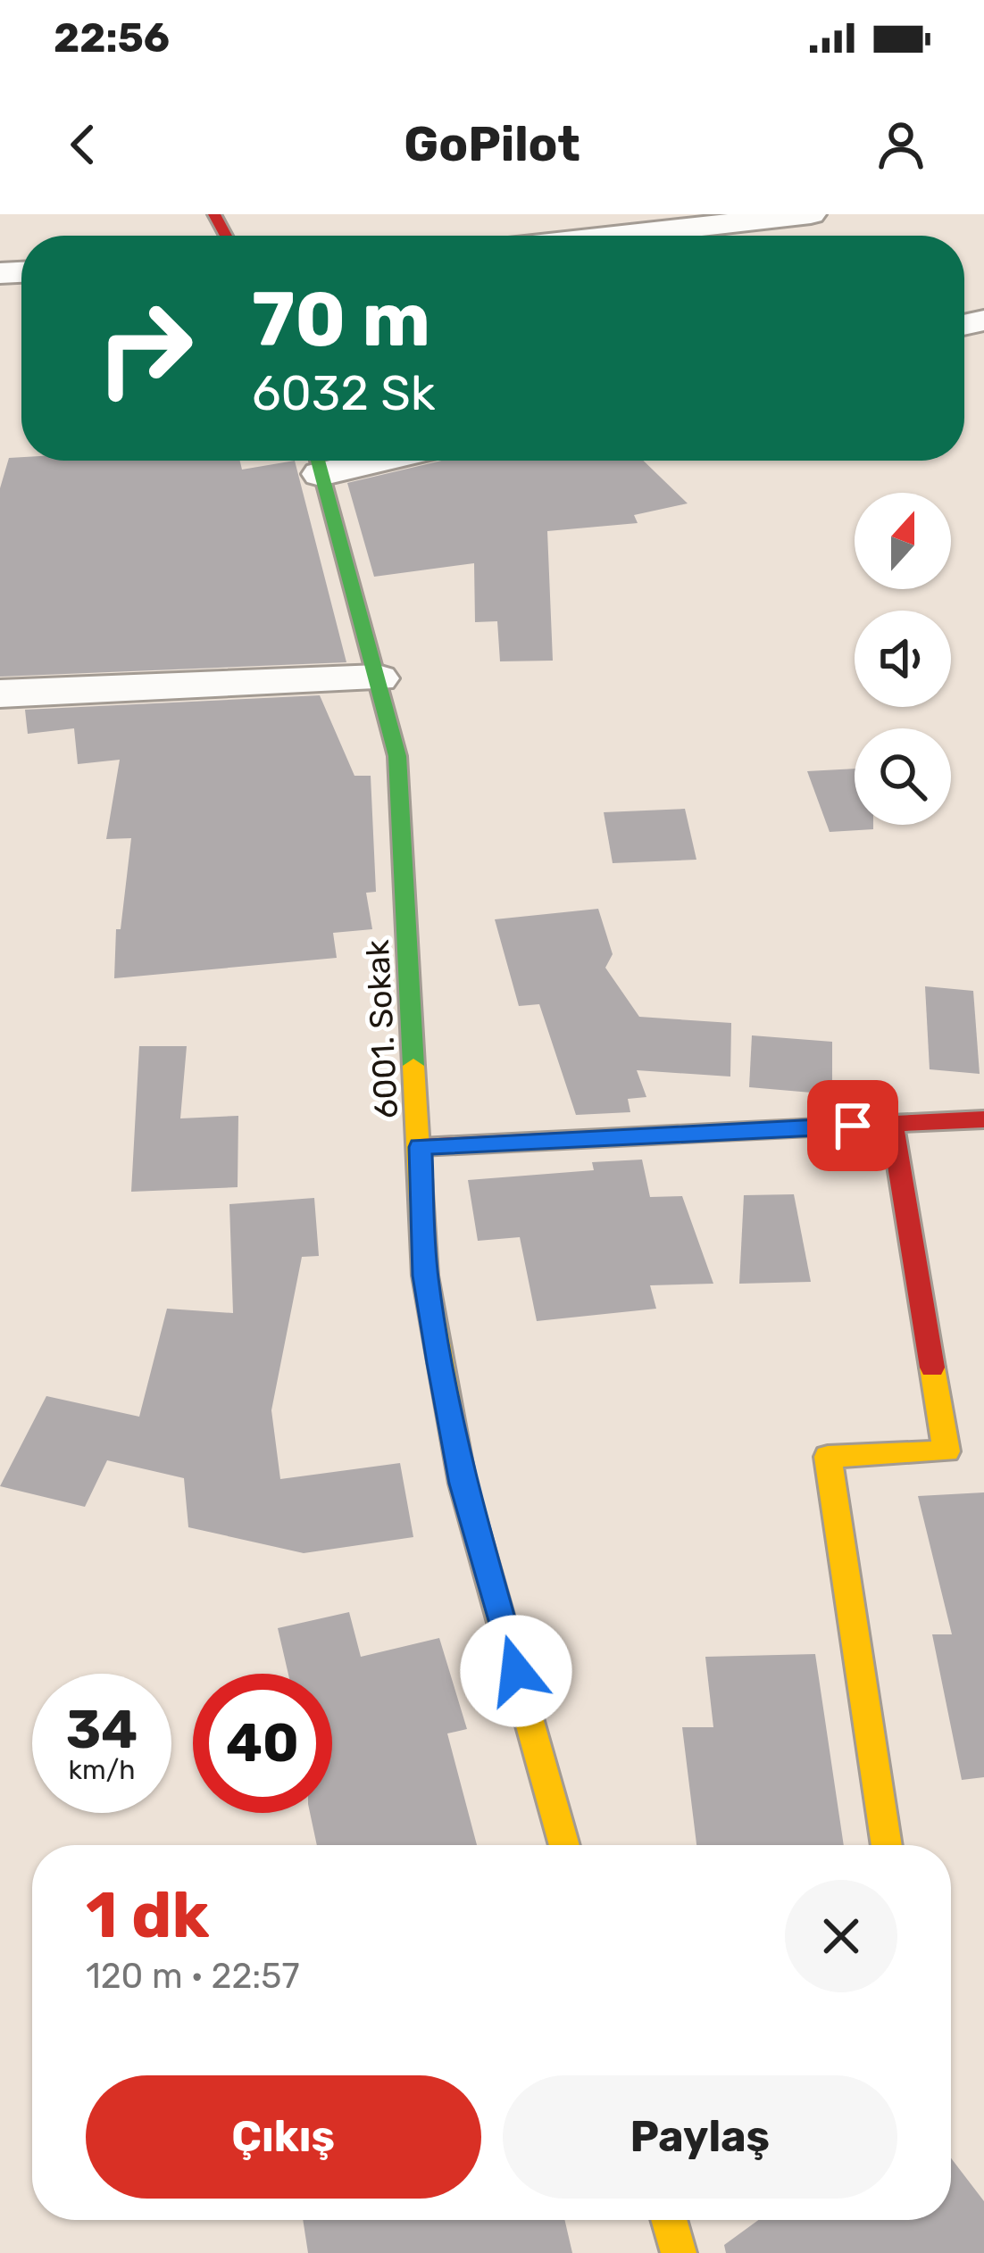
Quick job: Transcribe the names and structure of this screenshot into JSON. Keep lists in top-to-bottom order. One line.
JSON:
{"streets":{"street":["6001. Sokak"]},"north":"top","page":{"status":"22:56","header":"GoPilot","turn":["70 m","6032 Sk"],"speed":"34 km/h","limit":"40","heading":["1 dk","120 m · 22:57"],"buttons":["Çıkış","Paylaş"]}}
